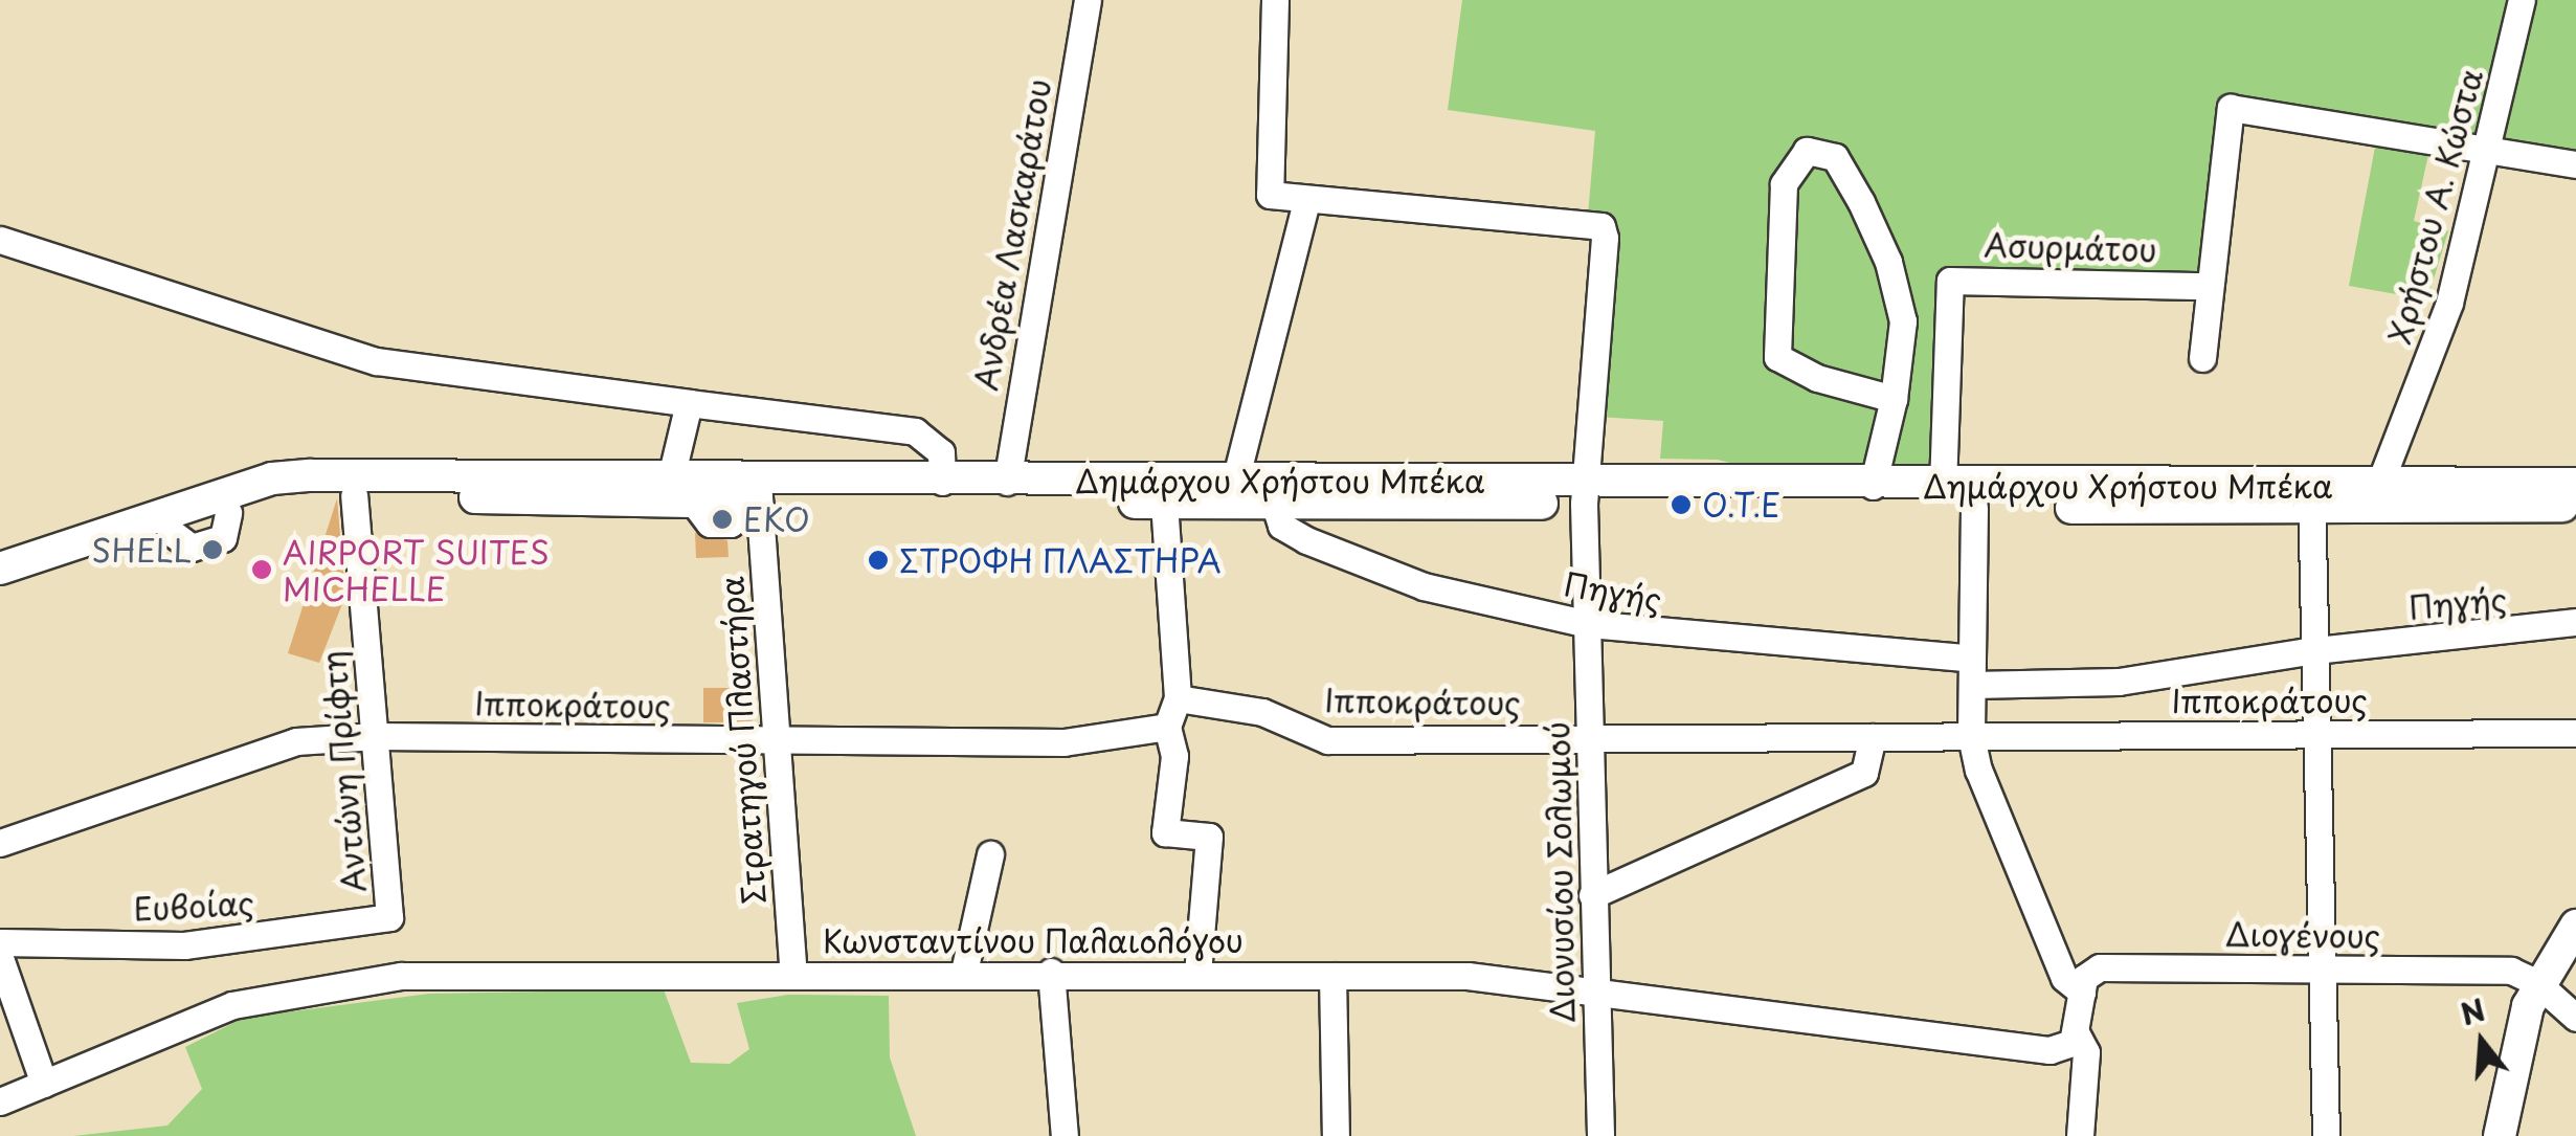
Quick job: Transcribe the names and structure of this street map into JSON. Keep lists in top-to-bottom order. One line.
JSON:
{"streets":{"main road":["Δημάρχου Χρήστου Μπέκα"],"street":["Χρήστου Α. Κώστα","Ανδρέα Λασκαράτου","Ασυρμάτου","Πηγής","Ιπποκράτους","Στρατηγού Πλαστήρα","Αντώνη Πρίφτη","Διονυσίου Σολωμού","Ευβοίας","Διογένους","Κωνσταντίνου Παλαιολόγου"]},"crossings":[["Χρήστου Α. Κώστα","Δημάρχου Χρήστου Μπέκα"],["Ανδρέα Λασκαράτου","Δημάρχου Χρήστου Μπέκα"],["Ασυρμάτου","Δημάρχου Χρήστου Μπέκα"],["Δημάρχου Χρήστου Μπέκα","Πηγής"],["Δημάρχου Χρήστου Μπέκα","Στρατηγού Πλαστήρα"],["Δημάρχου Χρήστου Μπέκα","Αντώνη Πρίφτη"],["Δημάρχου Χρήστου Μπέκα","Διονυσίου Σολωμού"],["Πηγής","Διονυσίου Σολωμού"],["Ιπποκράτους","Στρατηγού Πλαστήρα"],["Ιπποκράτους","Αντώνη Πρίφτη"],["Ιπποκράτους","Διονυσίου Σολωμού"],["Στρατηγού Πλαστήρα","Κωνσταντίνου Παλαιολόγου"],["Αντώνη Πρίφτη","Ευβοίας"],["Διονυσίου Σολωμού","Κωνσταντίνου Παλαιολόγου"]],"places":["Ο.Τ.Ε","ΕΚΟ","SHELL","ΣΤΡΟΦΗ ΠΛΑΣΤΗΡΑ","AIRPORT SUITES MICHELLE"],"north":"top"}
